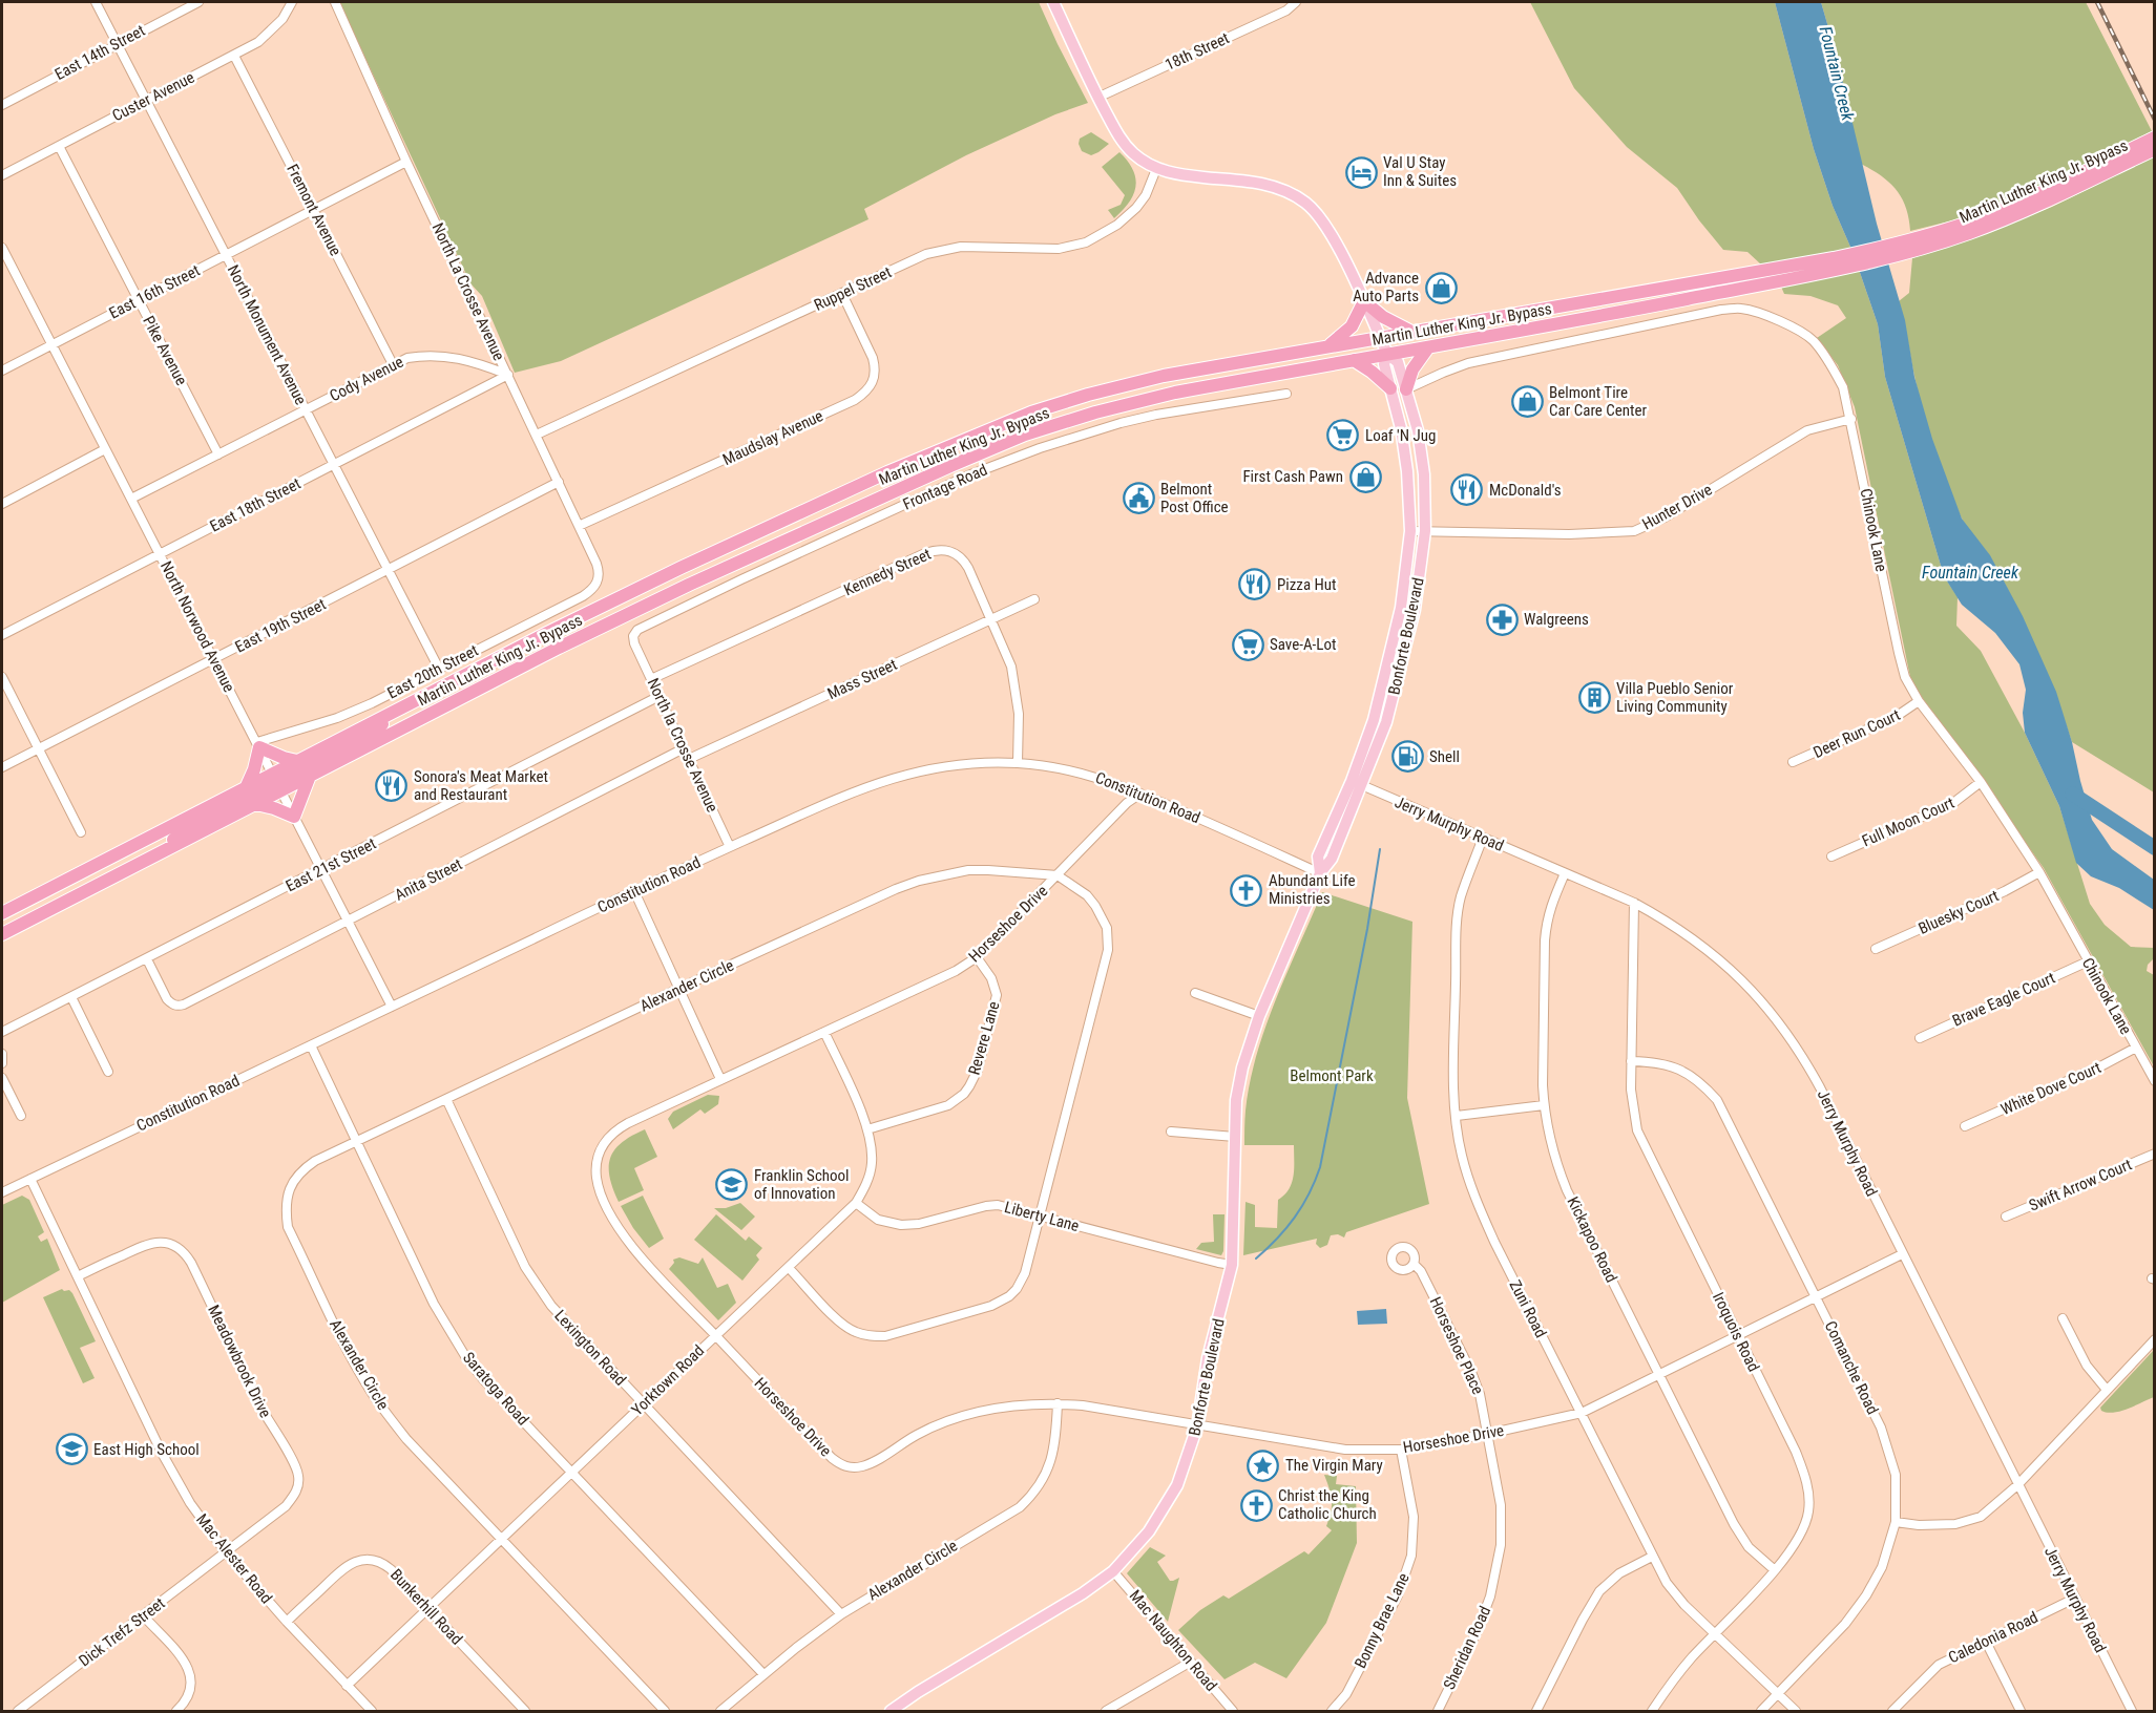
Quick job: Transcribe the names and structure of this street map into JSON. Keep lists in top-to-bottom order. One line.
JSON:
{"streets":{"highway":["Martin Luther King Jr. Bypass"],"main road":["Bonforte Boulevard"],"street":["18th Street","East 14th Street","Custer Avenue","Fremont Avenue","Ruppel Street","East 16th Street","North La Crosse Avenue","North Monument Avenue","Pike Avenue","Cody Avenue","Maudslay Avenue","Frontage Road","East 18th Street","Hunter Drive","Chinook Lane","Kennedy Street","East 19th Street","North Norwood Avenue","East 20th Street","Mass Street","Deer Run Court","North la Crosse Avenue","Constitution Road","Full Moon Court","Jerry Murphy Road","East 21st Street","Anita Street","Bluesky Court","Horseshoe Drive","Alexander Circle","Brave Eagle Court","Revere Lane","White Dove Court","Swift Arrow Court","Liberty Lane","Kickapoo Road","Zuni Road","Iroquois Road","Horseshoe Place","Lexington Road","Meadowbrook Drive","Comanche Road","Yorktown Road","Saratoga Road","Mac Alester Road","Bunkerhill Road","Bonny Brae Lane","Dick Trefz Street","Caledonia Road","Mac Naughton Road","Sheridan Road"]},"crossings":[["East 14th Street","North Monument Avenue"],["Custer Avenue","Fremont Avenue"],["Custer Avenue","North Monument Avenue"],["Custer Avenue","Pike Avenue"],["Martin Luther King Jr. Bypass","North Norwood Avenue"],["Martin Luther King Jr. Bypass","Bonforte Boulevard"],["Fremont Avenue","East 16th Street"],["Fremont Avenue","Cody Avenue"],["Ruppel Street","North La Crosse Avenue"],["Ruppel Street","Maudslay Avenue"],["Ruppel Street","Bonforte Boulevard"],["East 16th Street","North La Crosse Avenue"],["East 16th Street","North Monument Avenue"],["East 16th Street","Pike Avenue"],["East 16th Street","North Norwood Avenue"],["North La Crosse Avenue","Cody Avenue"],["North La Crosse Avenue","Maudslay Avenue"],["North La Crosse Avenue","East 18th Street"],["North La Crosse Avenue","East 19th Street"],["North La Crosse Avenue","East 20th Street"],["North Monument Avenue","Cody Avenue"],["North Monument Avenue","East 18th Street"],["North Monument Avenue","East 19th Street"],["North Monument Avenue","East 20th Street"],["Pike Avenue","Cody Avenue"],["Cody Avenue","East 18th Street"],["Cody Avenue","North Norwood Avenue"],["Frontage Road","North la Crosse Avenue"],["East 18th Street","North Norwood Avenue"],["Hunter Drive","Chinook Lane"],["Hunter Drive","Bonforte Boulevard"],["Chinook Lane","Bonforte Boulevard"],["Chinook Lane","Deer Run Court"],["Chinook Lane","Full Moon Court"],["Chinook Lane","Bluesky Court"],["Chinook Lane","Brave Eagle Court"],["Chinook Lane","White Dove Court"],["Kennedy Street","Mass Street"],["Kennedy Street","North la Crosse Avenue"],["Kennedy Street","Constitution Road"],["East 19th Street","North Norwood Avenue"],["North Norwood Avenue","East 20th Street"],["North Norwood Avenue","Constitution Road"],["North Norwood Avenue","East 21st Street"],["North Norwood Avenue","Anita Street"],["Bonforte Boulevard","Constitution Road"],["Bonforte Boulevard","Jerry Murphy Road"],["Bonforte Boulevard","Horseshoe Drive"],["Bonforte Boulevard","Liberty Lane"],["Bonforte Boulevard","Mac Naughton Road"],["Mass Street","North la Crosse Avenue"],["North la Crosse Avenue","Constitution Road"],["North la Crosse Avenue","East 21st Street"],["North la Crosse Avenue","Anita Street"],["Constitution Road","Horseshoe Drive"],["Constitution Road","Saratoga Road"],["Constitution Road","Mac Alester Road"],["Jerry Murphy Road","Horseshoe Drive"],["Jerry Murphy Road","Kickapoo Road"],["Jerry Murphy Road","Zuni Road"],["Jerry Murphy Road","Iroquois Road"],["Jerry Murphy Road","Caledonia Road"],["East 21st Street","Anita Street"],["Horseshoe Drive","Alexander Circle"],["Horseshoe Drive","Revere Lane"],["Horseshoe Drive","Kickapoo Road"],["Horseshoe Drive","Zuni Road"],["Horseshoe Drive","Iroquois Road"],["Horseshoe Drive","Horseshoe Place"],["Horseshoe Drive","Comanche Road"],["Horseshoe Drive","Yorktown Road"],["Horseshoe Drive","Bonny Brae Lane"],["Horseshoe Drive","Sheridan Road"],["Alexander Circle","Liberty Lane"],["Alexander Circle","Lexington Road"],["Alexander Circle","Yorktown Road"],["Alexander Circle","Saratoga Road"],["Revere Lane","Yorktown Road"],["Liberty Lane","Yorktown Road"],["Kickapoo Road","Iroquois Road"],["Zuni Road","Iroquois Road"],["Zuni Road","Comanche Road"],["Iroquois Road","Comanche Road"],["Horseshoe Place","Sheridan Road"],["Lexington Road","Yorktown Road"],["Meadowbrook Drive","Mac Alester Road"],["Meadowbrook Drive","Dick Trefz Street"],["Yorktown Road","Saratoga Road"],["Yorktown Road","Mac Alester Road"],["Yorktown Road","Bunkerhill Road"],["Mac Alester Road","Bunkerhill Road"],["Mac Alester Road","Dick Trefz Street"]],"water":["Fountain Creek"],"parks":["Belmont Park"],"places":{"hotel":["Val U Stay Inn & Suites"],"shop":["Advance Auto Parts","Belmont Tire Car Care Center","First Cash Pawn"],"supermarket":["Loaf 'N Jug","Save-A-Lot"],"restaurant":["McDonald's","Pizza Hut","Sonora's Meat Market and Restaurant"],"public building":["Belmont Post Office"],"pharmacy":["Walgreens"],"building":["Villa Pueblo Senior Living Community"],"fuel station":["Shell"],"church":["Abundant Life Ministries","Christ the King Catholic Church"],"school or university":["Franklin School of Innovation","East High School"],"place":["The Virgin Mary"]}}
